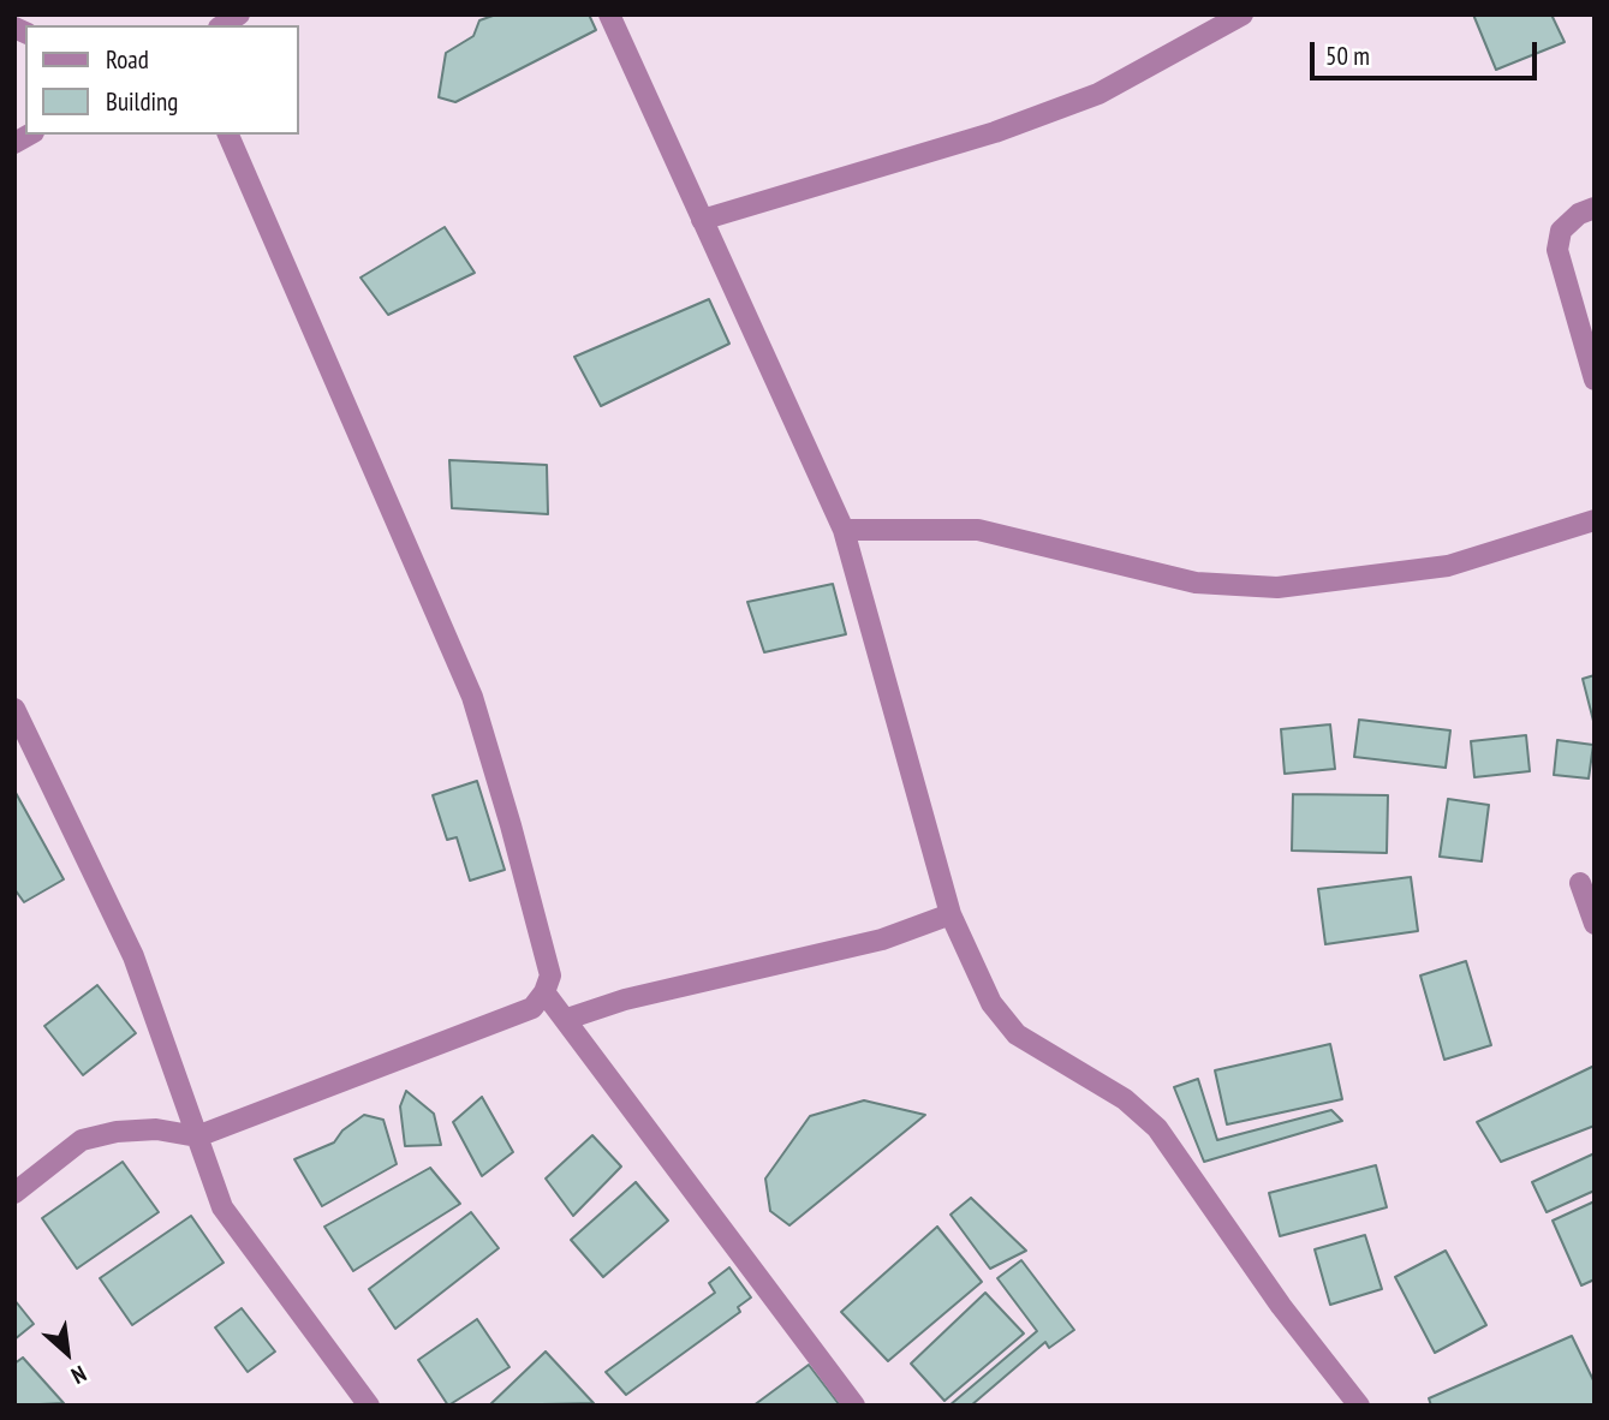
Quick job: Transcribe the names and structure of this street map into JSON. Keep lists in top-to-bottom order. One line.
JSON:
{"legend":["Road","Building"],"scale_bar":"50 m","north":"bottom right"}
